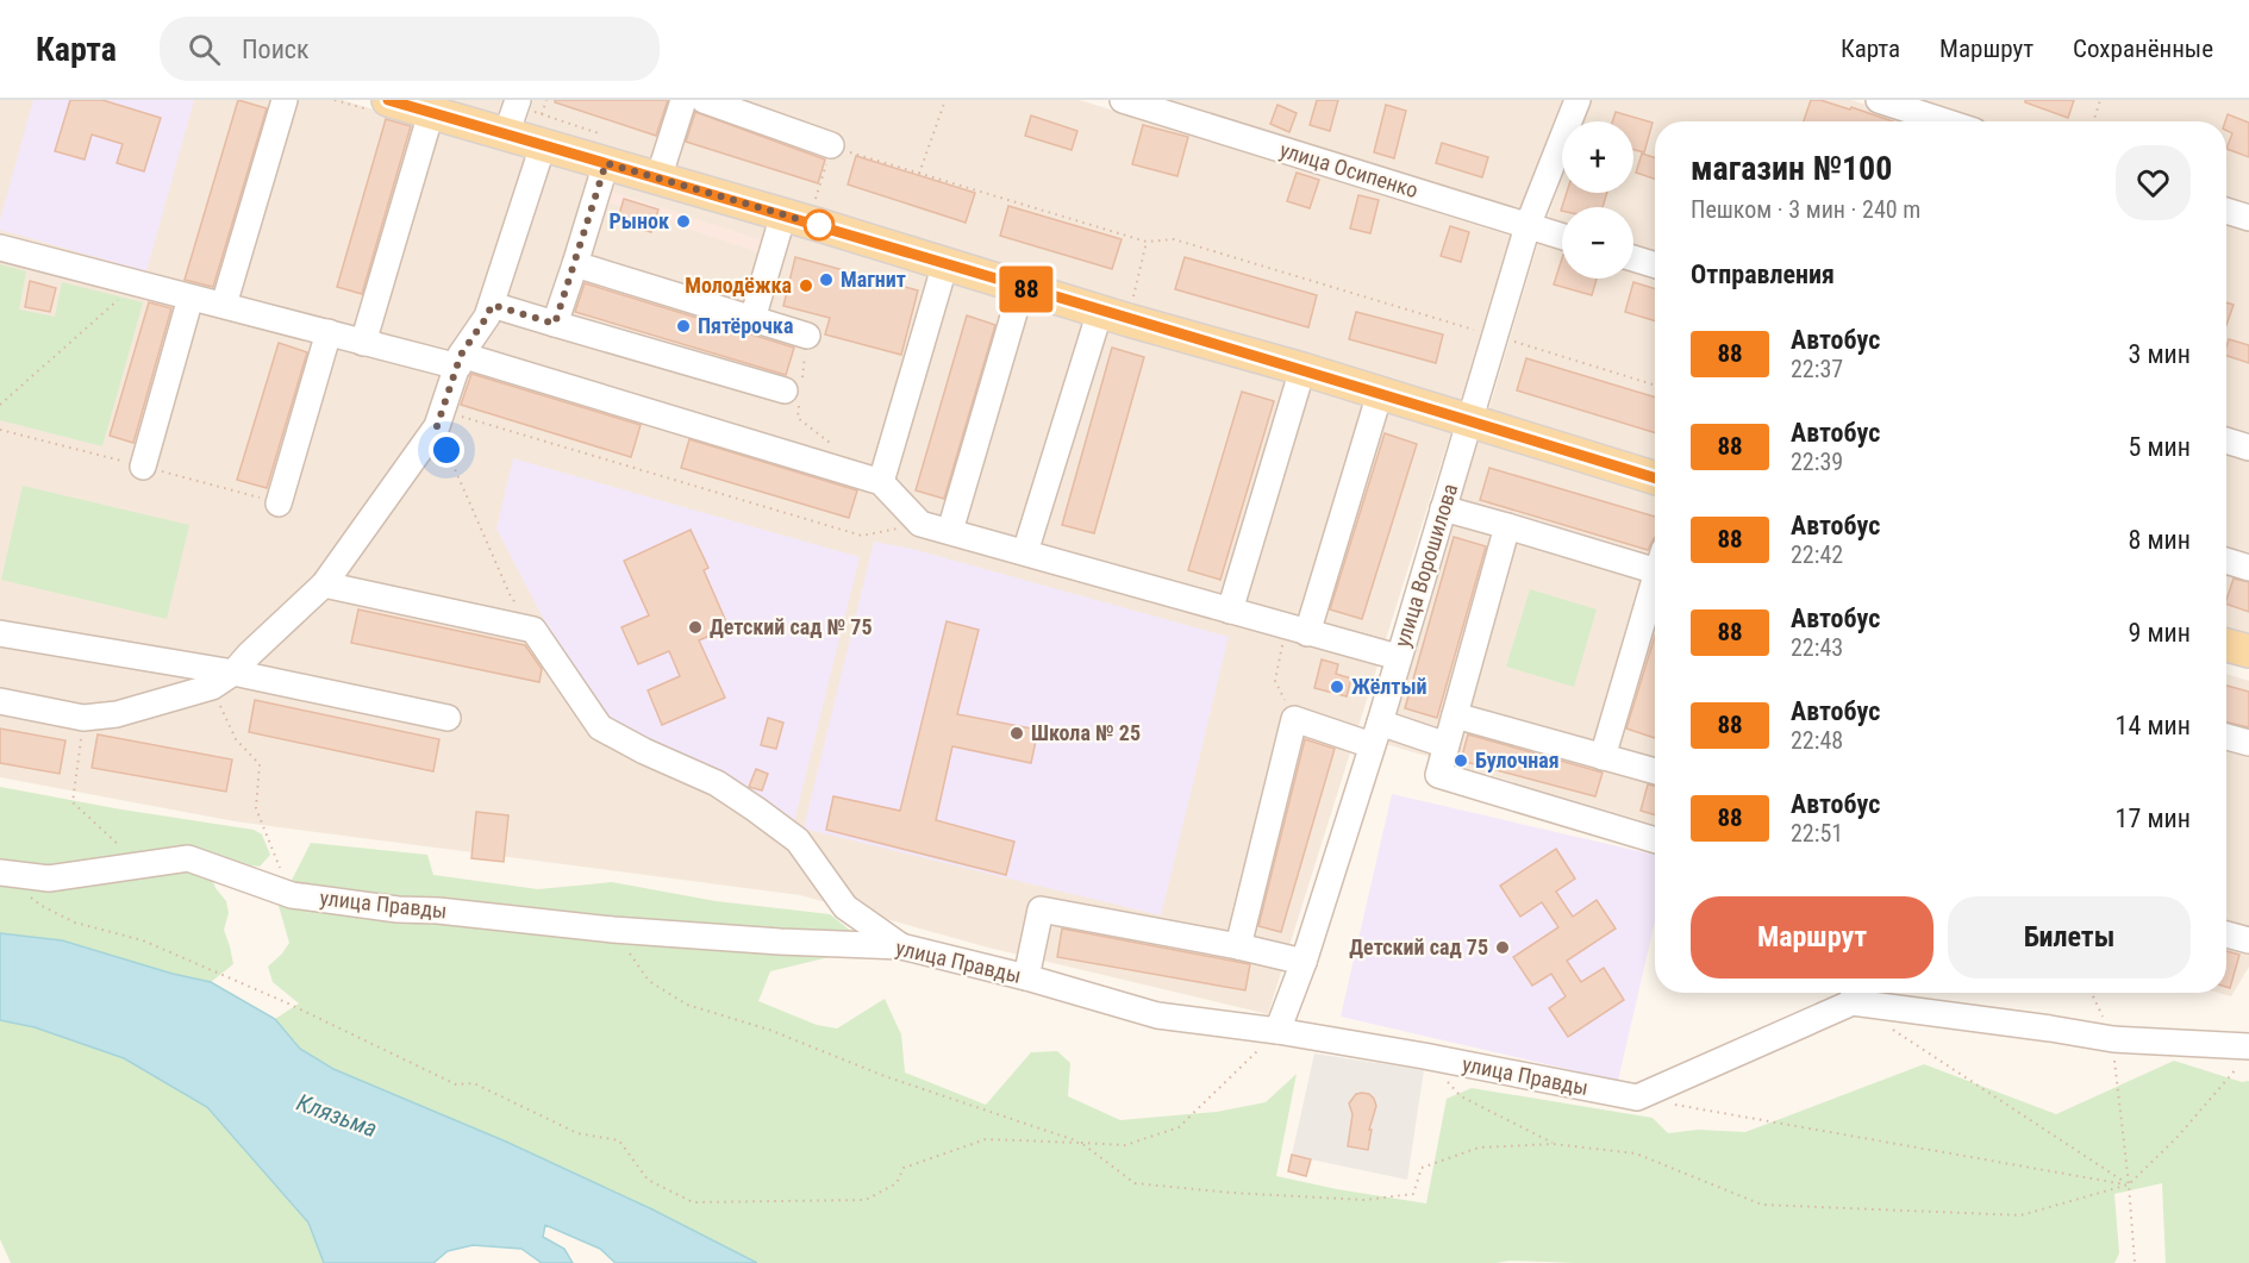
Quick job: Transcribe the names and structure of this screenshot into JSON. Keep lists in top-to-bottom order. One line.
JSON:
{"streets":{"street":["улица Осипенко","улица Ворошилова","улица Правды"]},"crossings":[["улица Осипенко","улица Ворошилова"],["улица Ворошилова","улица Правды"]],"water":["Клязьма"],"places":["Рынок","Магнит","Молодёжка","Пятёрочка","Детский сад № 75","Жёлтый","Школа № 25","Булочная","Детский сад 75"],"lines":["bus line 88"],"page":{"header":"Карта","search":"Поиск","nav":["Карта","Маршрут","Сохранённые"],"on_map":"88","map_buttons":["+","−"],"heading":[["магазин №100","Пешком · 3 мин · 240 m"],"Отправления"],"list":[{"mark":"88","name":"Автобус","note":"22:37","value":"3 мин"},{"mark":"88","name":"Автобус","note":"22:39","value":"5 мин"},{"mark":"88","name":"Автобус","note":"22:42","value":"8 мин"},{"mark":"88","name":"Автобус","note":"22:43","value":"9 мин"},{"mark":"88","name":"Автобус","note":"22:48","value":"14 мин"},{"mark":"88","name":"Автобус","note":"22:51","value":"17 мин"}],"buttons":["Маршрут","Билеты"]}}
